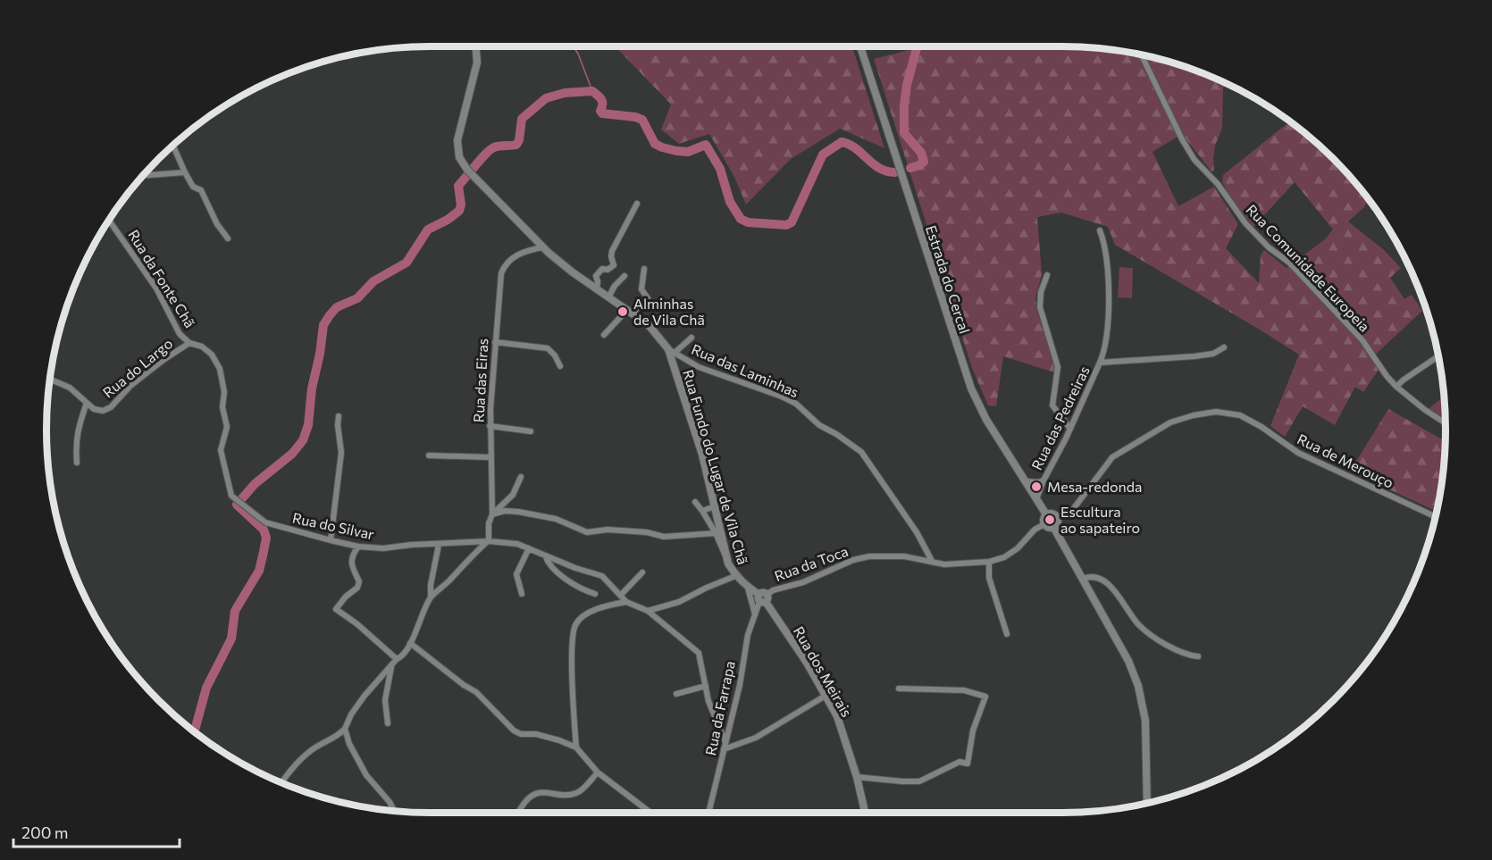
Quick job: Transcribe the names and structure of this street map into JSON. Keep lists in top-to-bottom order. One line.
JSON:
{"streets":{"street":["Rua Comunidade Europeia","Rua da Fonte Chã","Estrada do Cercal","Rua do Largo","Rua das Laminhas","Rua das Eiras","Rua das Pedreiras","Rua de Merouço","Rua Fundo do Lugar de Vila Chã","Rua do Silvar","Rua da Toca","Rua dos Meirais","Rua da Farrapa"]},"crossings":[["Rua da Fonte Chã","Rua do Largo"],["Rua da Fonte Chã","Rua do Silvar"],["Estrada do Cercal","Rua das Pedreiras"],["Estrada do Cercal","Rua de Merouço"],["Estrada do Cercal","Rua da Toca"],["Rua das Laminhas","Rua Fundo do Lugar de Vila Chã"],["Rua das Laminhas","Rua da Toca"],["Rua das Eiras","Rua Fundo do Lugar de Vila Chã"],["Rua das Eiras","Rua do Silvar"],["Rua de Merouço","Rua da Toca"],["Rua Fundo do Lugar de Vila Chã","Rua da Toca"],["Rua Fundo do Lugar de Vila Chã","Rua dos Meirais"],["Rua Fundo do Lugar de Vila Chã","Rua da Farrapa"],["Rua da Toca","Rua dos Meirais"],["Rua da Toca","Rua da Farrapa"],["Rua dos Meirais","Rua da Farrapa"]],"places":["Alminhas de Vila Chã","Mesa-redonda","Escultura ao sapateiro"],"scale_bar":"200 m"}
